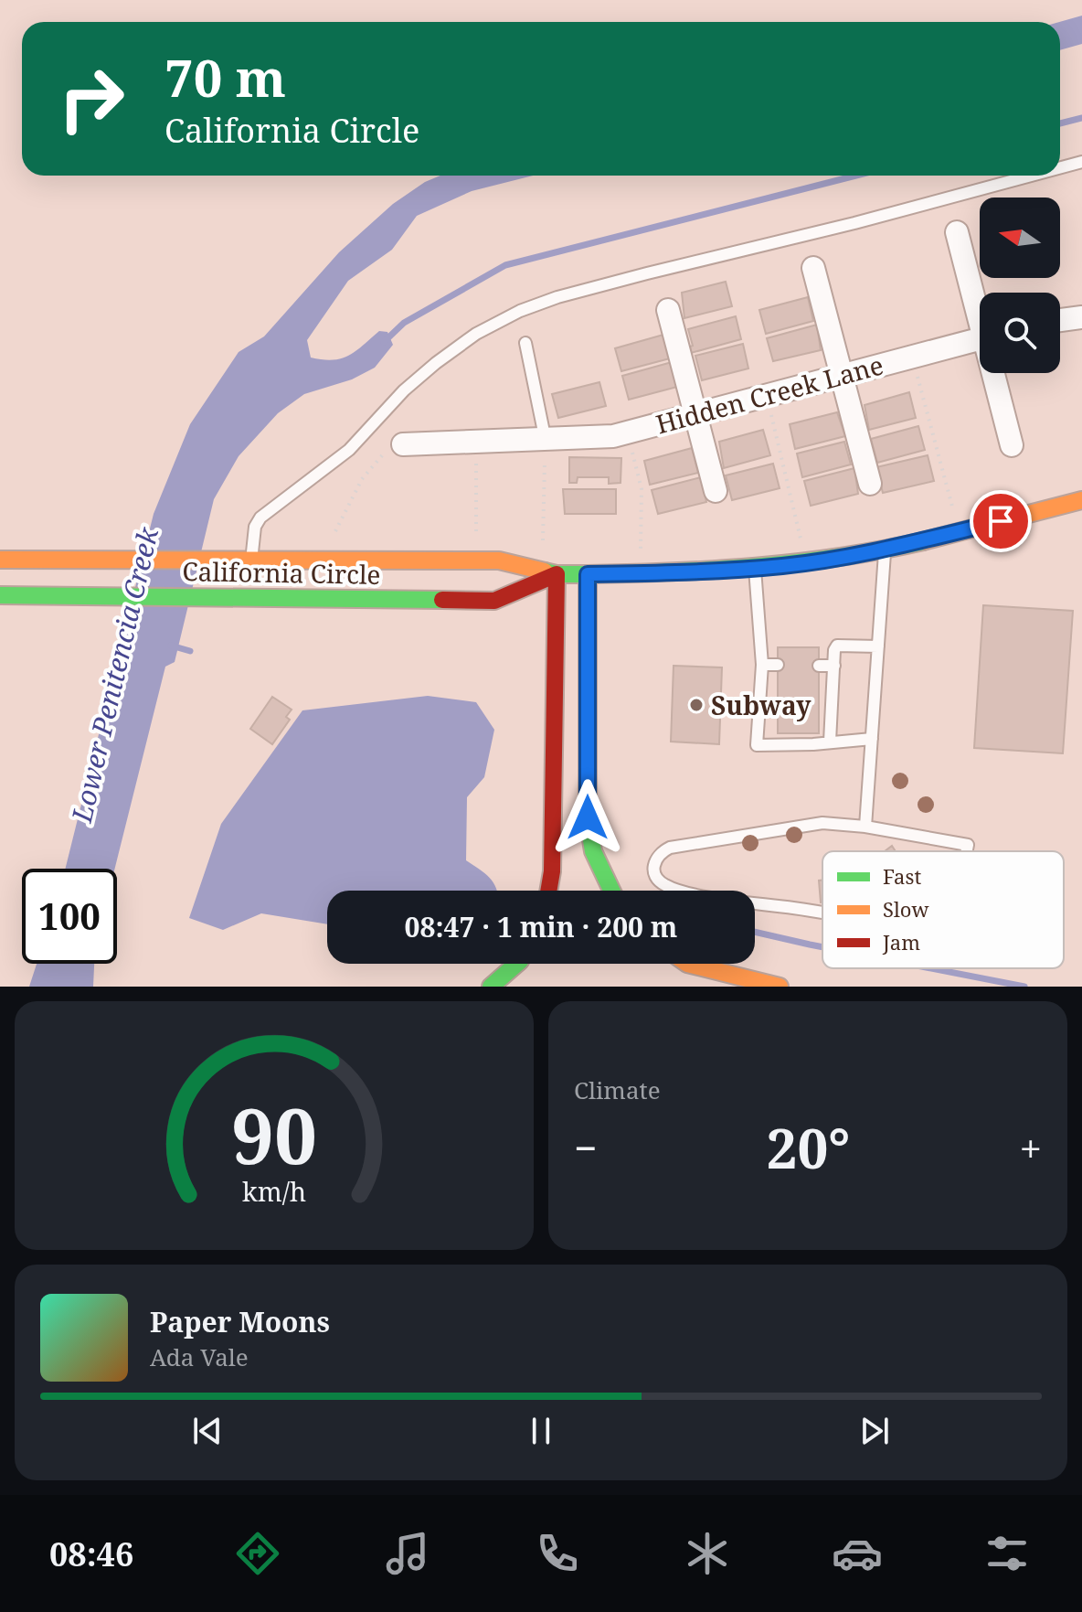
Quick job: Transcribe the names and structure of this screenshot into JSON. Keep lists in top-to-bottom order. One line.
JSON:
{"streets":{"main road":["California Circle"],"street":["Hidden Creek Lane"]},"water":["Lower Penitencia Creek"],"places":["Subway"],"legend":["Fast","Slow","Jam"],"north":"left","page":{"turn":["70 m","California Circle"],"limit":"100","trip":"08:47 · 1 min · 200 m","tile":"Climate","heat":["−","20°","+"],"song":["Paper Moons","Ada Vale"],"tabs":"08:46","gauge":["90","km/h"]}}
